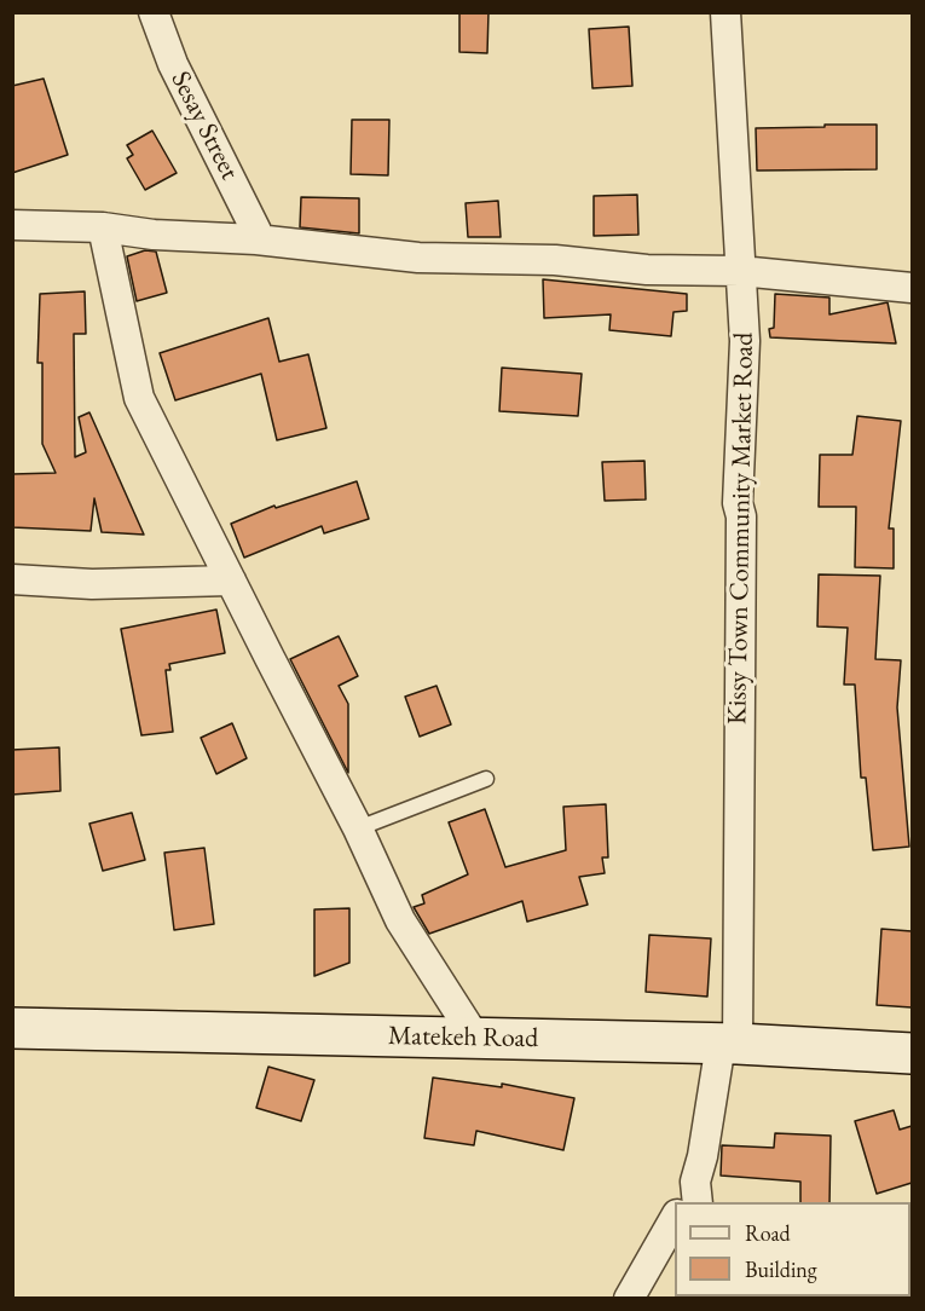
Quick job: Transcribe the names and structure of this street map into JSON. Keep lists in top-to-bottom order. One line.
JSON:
{"streets":{"street":["Sesay Street","Kissy Town Community Market Road","Matekeh Road"]},"crossings":[["Kissy Town Community Market Road","Matekeh Road"]],"legend":["Road","Building"]}
